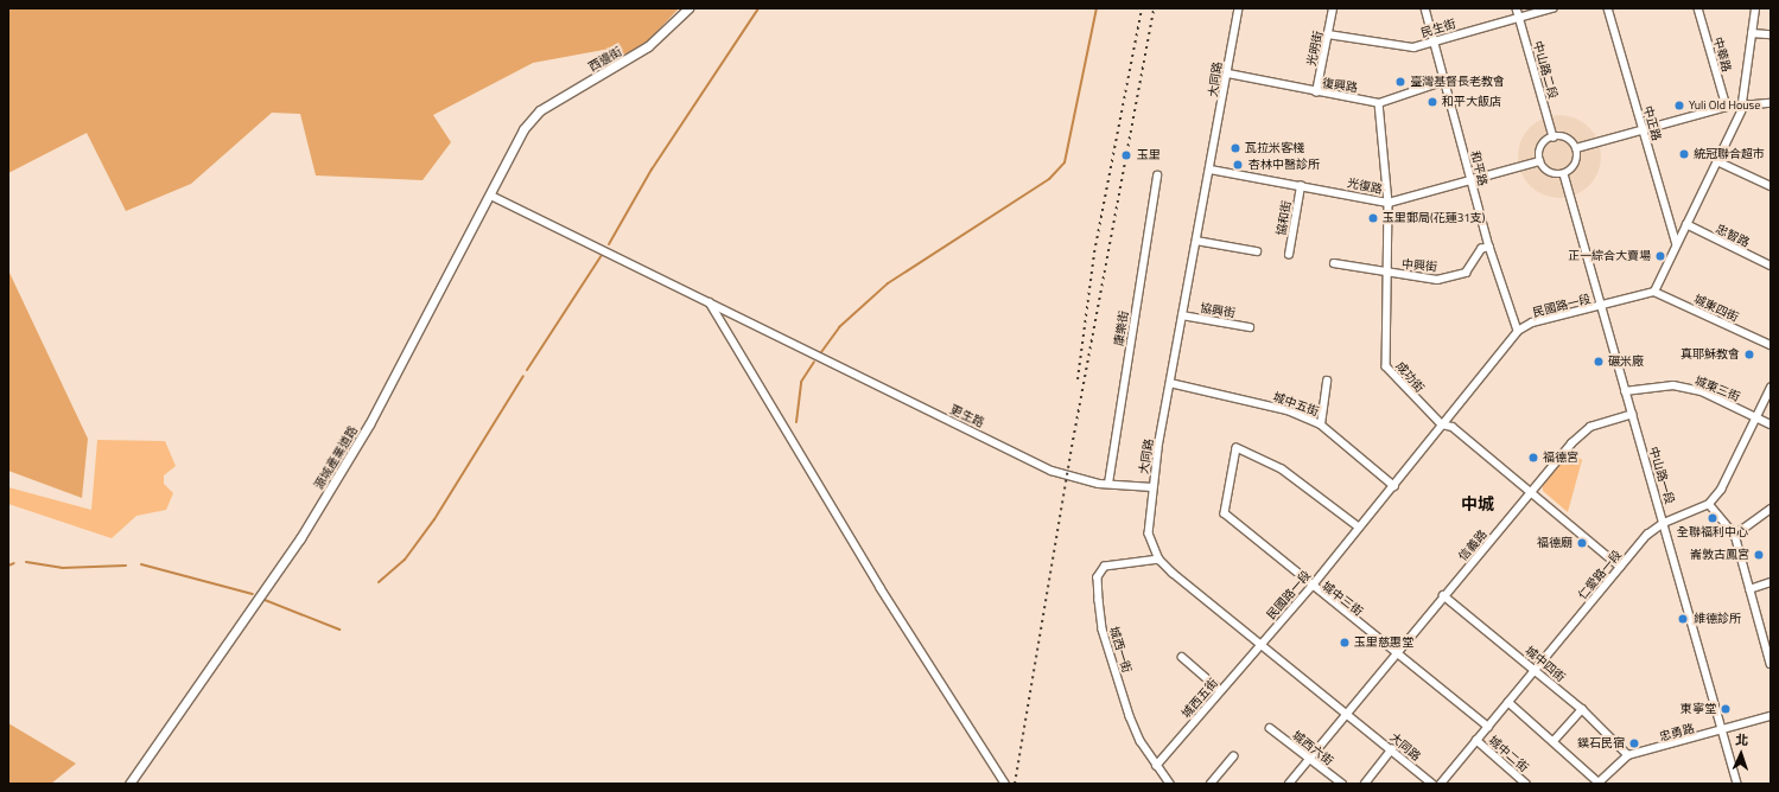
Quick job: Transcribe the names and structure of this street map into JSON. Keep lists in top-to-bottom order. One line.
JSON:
{"streets":{"street":["民生街","光明街","中華路","西邊街","中山路二段","大同路","復興路","中正路","和平路","光復路","協和街","忠智路","中興街","民國路一段","城東四街","協興街","康樂街","成功街","城東三街","城中五街","更生路","源城產業道路","中山路一段","信義路","仁愛路一段","城中三街","城西一街","城中四街","城西五街","忠勇路","城西六街","城中二街"]},"crossings":[["民生街","光明街"],["民生街","中山路二段"],["民生街","和平路"],["光明街","復興路"],["西邊街","源城產業道路"],["中山路二段","光復路"],["中山路二段","中山路一段"],["大同路","復興路"],["大同路","光復路"],["大同路","民國路一段"],["大同路","協興街"],["大同路","城中五街"],["大同路","更生路"],["大同路","信義路"],["大同路","城西一街"],["大同路","城西五街"],["復興路","和平路"],["復興路","成功街"],["和平路","光復路"],["和平路","中興街"],["和平路","民國路一段"],["光復路","協和街"],["光復路","成功街"],["光復路","中山路一段"],["中興街","成功街"],["民國路一段","城東四街"],["民國路一段","成功街"],["民國路一段","城中五街"],["民國路一段","中山路一段"],["民國路一段","城中三街"],["民國路一段","城西五街"],["康樂街","更生路"],["成功街","信義路"],["成功街","仁愛路一段"],["城東三街","中山路一段"],["更生路","源城產業道路"],["中山路一段","信義路"],["中山路一段","仁愛路一段"],["中山路一段","忠勇路"],["信義路","城中三街"],["信義路","城中四街"],["信義路","城西六街"],["仁愛路一段","城中三街"],["仁愛路一段","城中四街"],["仁愛路一段","城中二街"],["城西一街","城西五街"],["城中四街","忠勇路"]],"districts":["中城"],"places":["臺灣基督長老教會","和平大飯店","Yuli Old House","瓦拉米客棧","統冠聯合超市","玉里","杏林中醫診所","玉里郵局(花蓮31支)","正一綜合大賣場","真耶穌教會","碾米廠","福德宮","全聯福利中心","福德廟","崙敦古鳳宮","維德診所","玉里慈惠堂","東寧堂","鏷石民宿"],"north":"top"}
